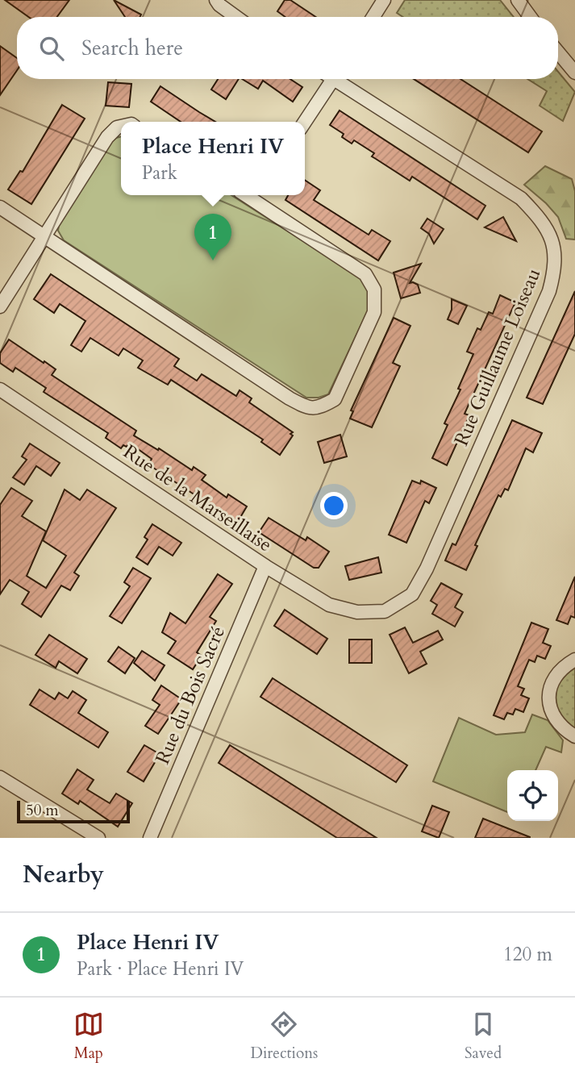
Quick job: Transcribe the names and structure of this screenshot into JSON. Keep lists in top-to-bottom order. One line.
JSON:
{"streets":{"street":["Rue Guillaume Loiseau","Rue de la Marseillaise","Rue du Bois Sacré"]},"crossings":[["Rue Guillaume Loiseau","Rue de la Marseillaise"],["Rue de la Marseillaise","Rue du Bois Sacré"]],"scale_bar":"50 m","page":{"search":"Search here","popup":["Place Henri IV","Park"],"pins":"1","scale":"50 m","heading":"Nearby","list":[{"mark":"1","name":"Place Henri IV","note":"Park · Place Henri IV","value":"120 m"}],"nav":["Map","Directions","Saved"]}}
